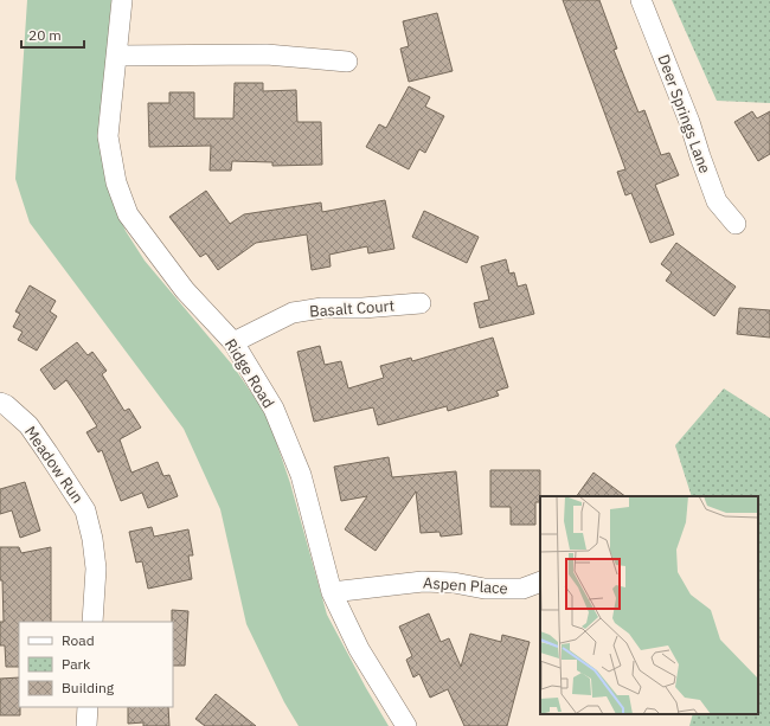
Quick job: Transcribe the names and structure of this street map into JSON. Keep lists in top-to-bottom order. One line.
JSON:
{"streets":{"street":["Deer Springs Lane","Basalt Court","Ridge Road","Meadow Run","Aspen Place"]},"crossings":[["Basalt Court","Ridge Road"],["Ridge Road","Aspen Place"]],"legend":["Road","Park","Building"],"scale_bar":"20 m"}
